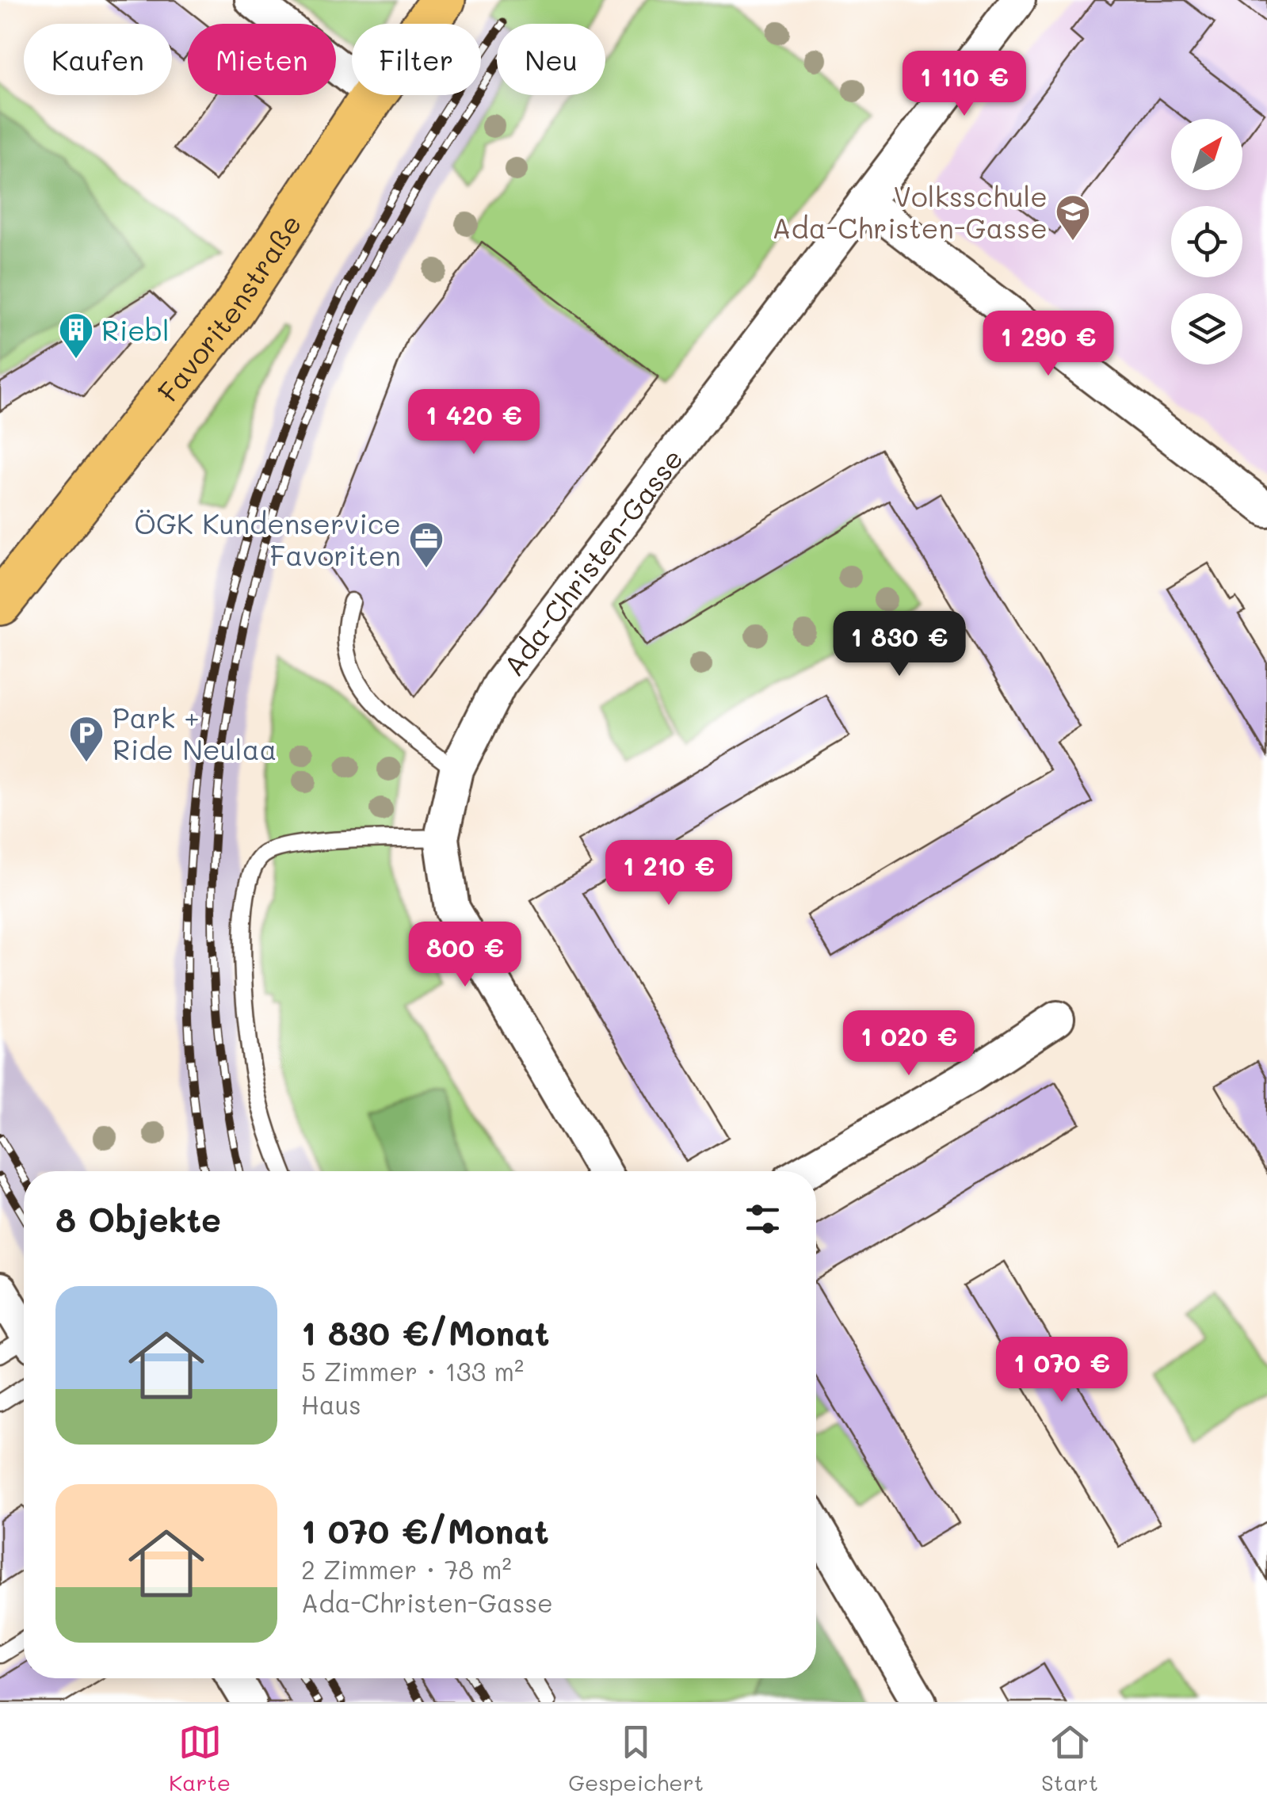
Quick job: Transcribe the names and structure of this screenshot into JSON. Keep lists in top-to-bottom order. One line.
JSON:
{"streets":{"main road":["Favoritenstraße"],"street":["Ada-Christen-Gasse"]},"places":{"school or university":["Volksschule Ada-Christen-Gasse"],"building":["Riebl"],"office":["ÖGK Kundenservice Favoriten"],"parking":["Park + Ride Neulaa"]},"north":"top right","page":{"chip":["Kaufen","Mieten","Filter","Neu"],"price":["1 110 €","1 290 €","1 420 €","1 830 €","1 210 €","800 €","1 020 €","1 070 €"],"heading":"8 Objekte","list":[{"name":"1 830 €/Monat","note":"5 Zimmer · 133 m² · Haus"},{"name":"1 070 €/Monat","note":"2 Zimmer · 78 m² · Ada-Christen-Gasse"}],"tabs":["Karte","Gespeichert","Start"]}}
